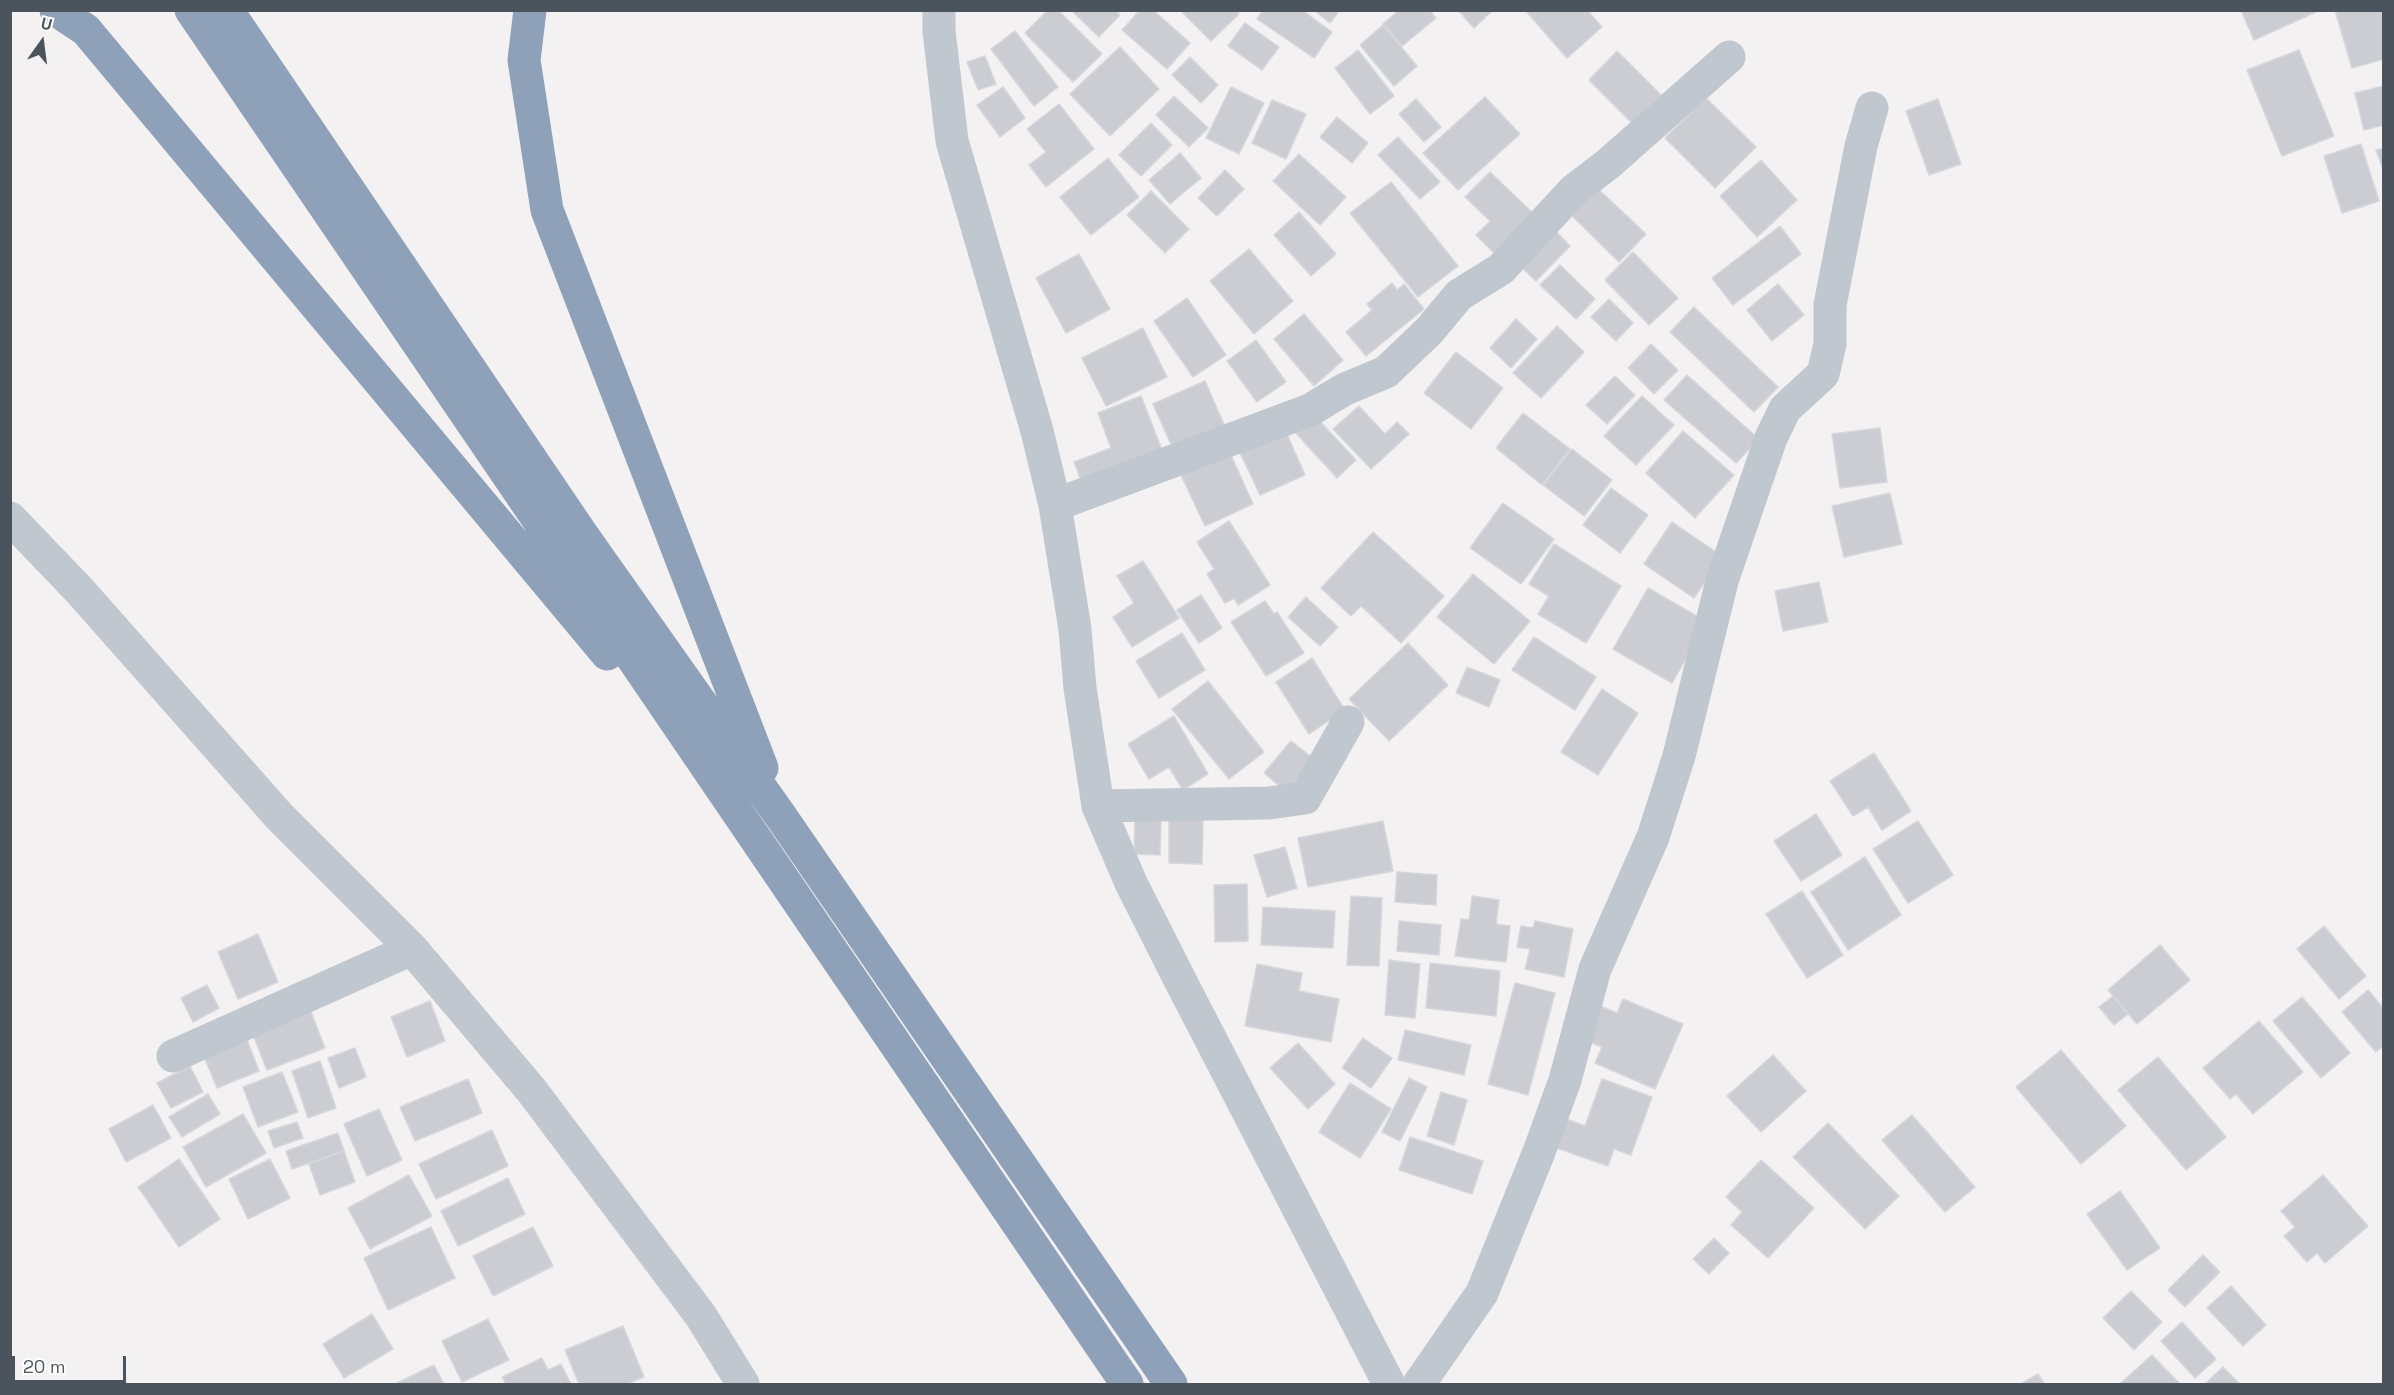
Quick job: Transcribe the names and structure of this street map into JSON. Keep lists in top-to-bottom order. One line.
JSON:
{"scale_bar":"20 m","north":"top"}
